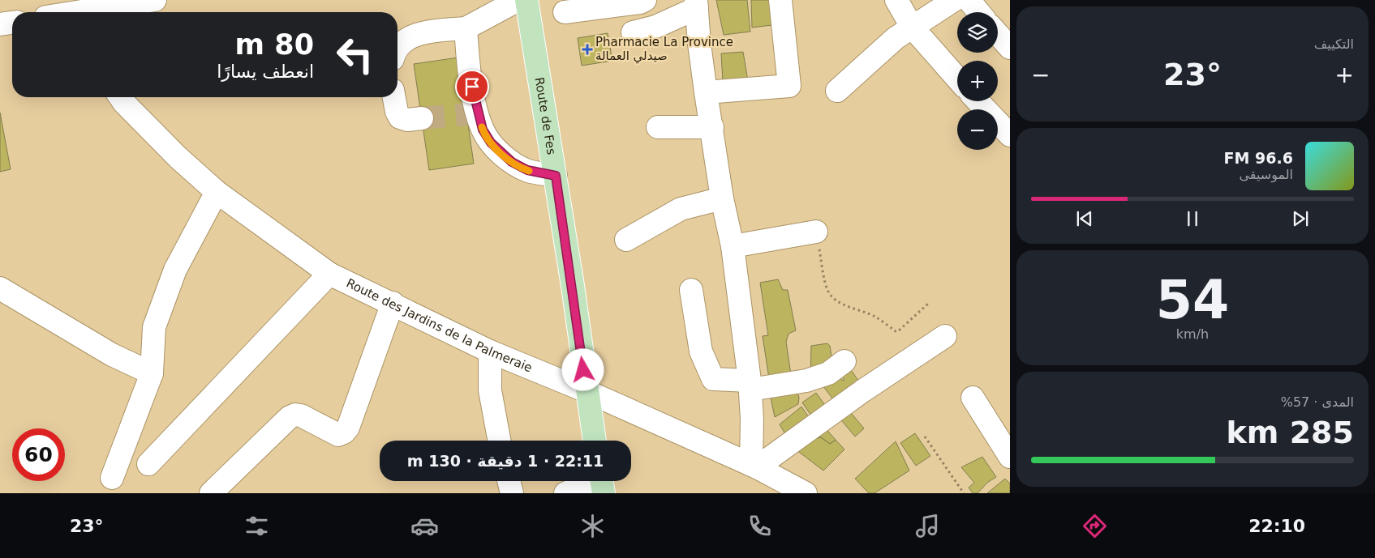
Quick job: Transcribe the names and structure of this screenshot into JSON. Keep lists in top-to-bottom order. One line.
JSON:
{"streets":{"main road":["Route de Fes"],"street":["Route des Jardins de la Palmeraie"]},"crossings":[["Route de Fes","Route des Jardins de la Palmeraie"]],"places":{"health":["Pharmacie La Province صيدلي العمالة"]},"page":{"tile":["التكييف",["54","km/h"],["المدى · 57%","285 km"]],"map_buttons":["+","−"],"turn":["80 m","انعطف يسارًا"],"heat":["−","23°","+"],"song":["96.6 FM","الموسيقى"],"limit":"60","trip":"22:11 · 1 دقيقة · 130 m","tabs":["22:10","23°"]}}
